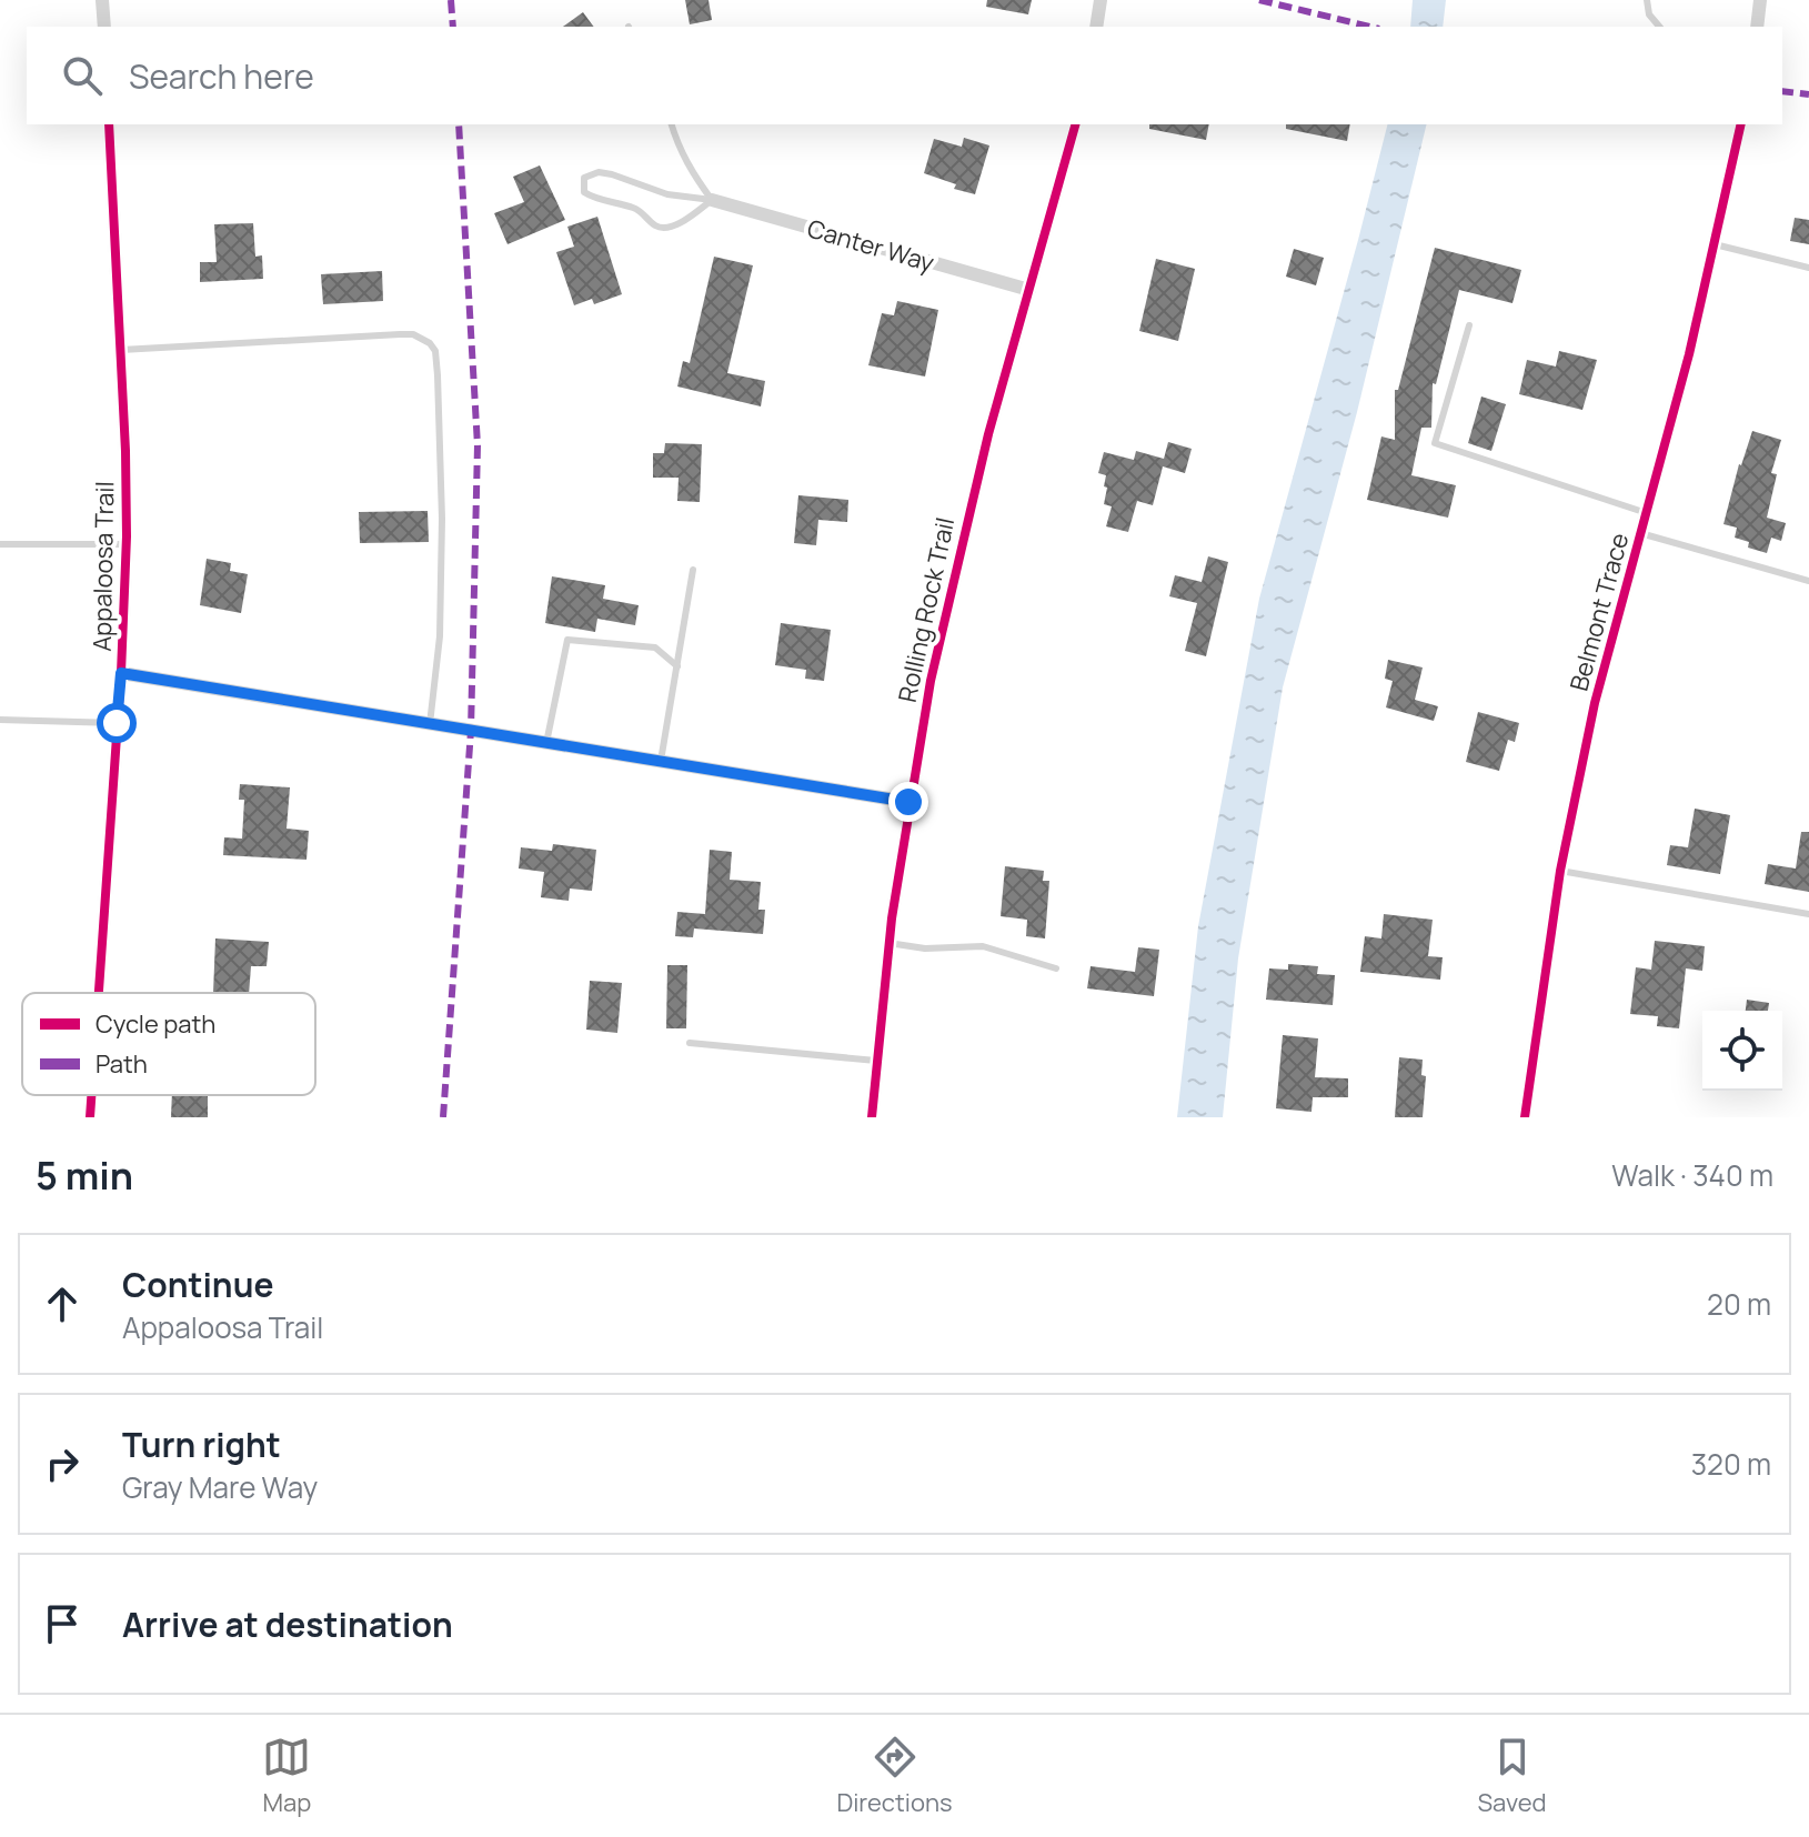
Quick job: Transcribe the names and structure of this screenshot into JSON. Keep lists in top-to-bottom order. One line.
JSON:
{"streets":{"street":["Canter Way","Appaloosa Trail","Rolling Rock Trail","Belmont Trace"]},"crossings":[["Canter Way","Rolling Rock Trail"]],"legend":["Cycle path","Path"],"page":{"search":"Search here","heading":["5 min","Walk · 340 m"],"list":[["Continue","Appaloosa Trail","20 m"],["Turn right","Gray Mare Way","320 m"],"Arrive at destination"],"nav":["Map","Directions","Saved"]}}
